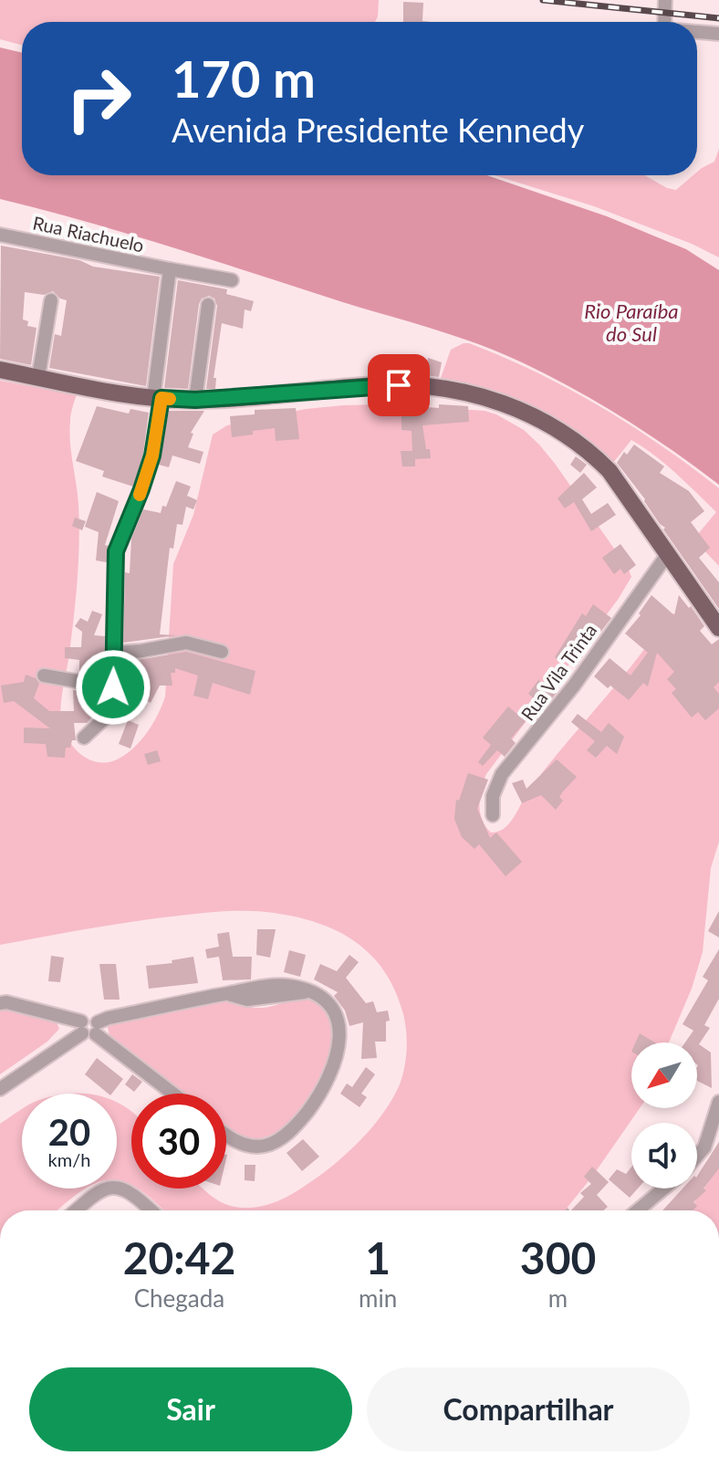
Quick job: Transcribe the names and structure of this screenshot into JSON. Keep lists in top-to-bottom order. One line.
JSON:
{"streets":{"street":["Rua Riachuelo","Rua Vila Trinta"]},"water":["Rio Paraíba do Sul"],"north":"bottom left","page":{"turn":["170 m","Avenida Presidente Kennedy"],"speed":"20 km/h","limit":"30","eta":["20:42","Chegada","1","min","300","m"],"buttons":["Sair","Compartilhar"]}}
